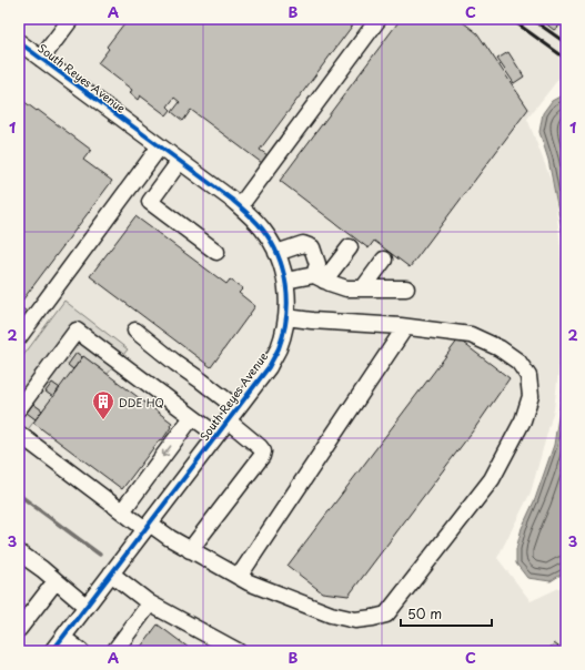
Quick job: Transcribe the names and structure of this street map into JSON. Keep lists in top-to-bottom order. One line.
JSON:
{"streets":{"street":["South Reyes Avenue"]},"places":{"building":["DDE HQ"]},"scale_bar":"50 m","grid":{"columns":["A","B","C"],"rows":["1","2","3"]}}
